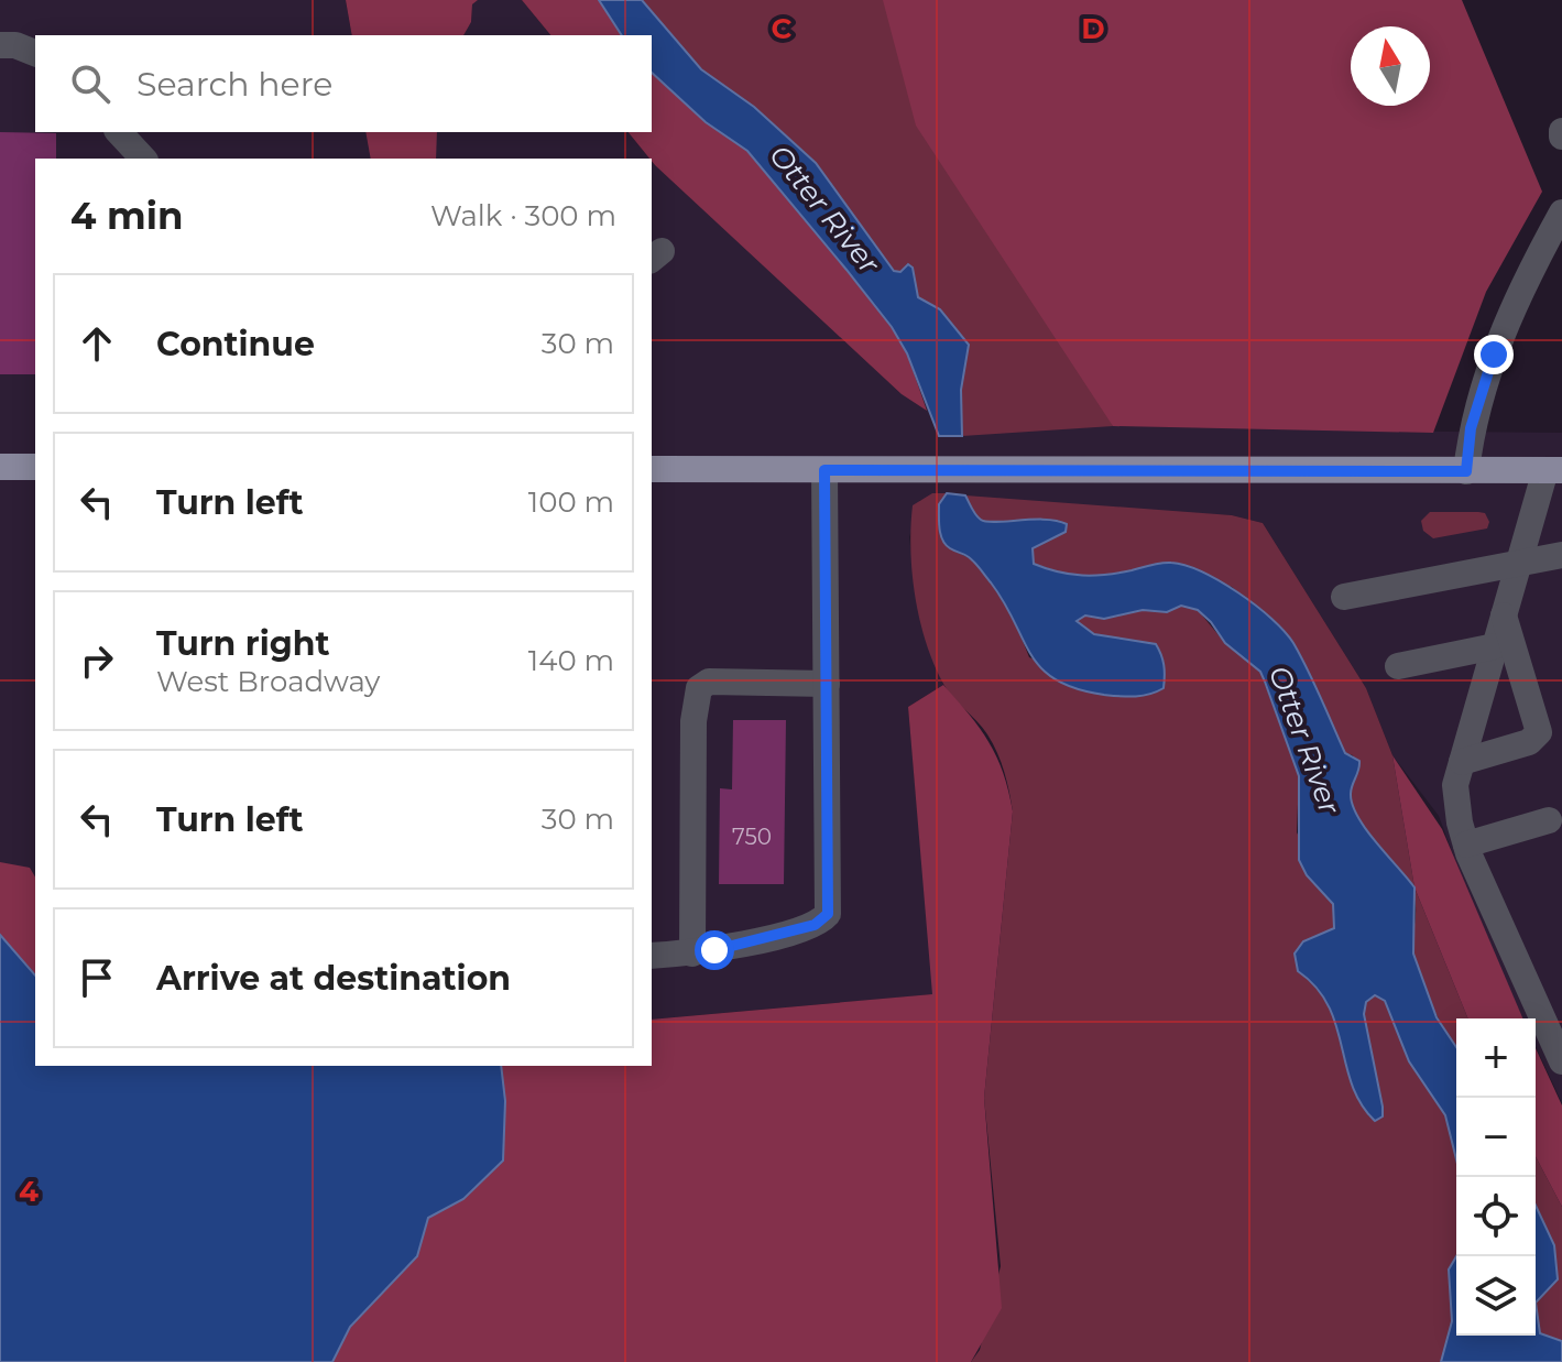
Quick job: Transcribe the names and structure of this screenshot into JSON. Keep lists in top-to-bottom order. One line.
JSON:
{"water":["Otter River"],"house_numbers":["750"],"north":"top","page":{"search":"Search here","heading":["4 min","Walk · 300 m"],"list":[["Continue","30 m"],["Turn left","100 m"],["Turn right","West Broadway","140 m"],["Turn left","30 m"],"Arrive at destination"],"map_buttons":["+","−"]},"grid":{"columns":["C","D"],"rows":["4"]}}
